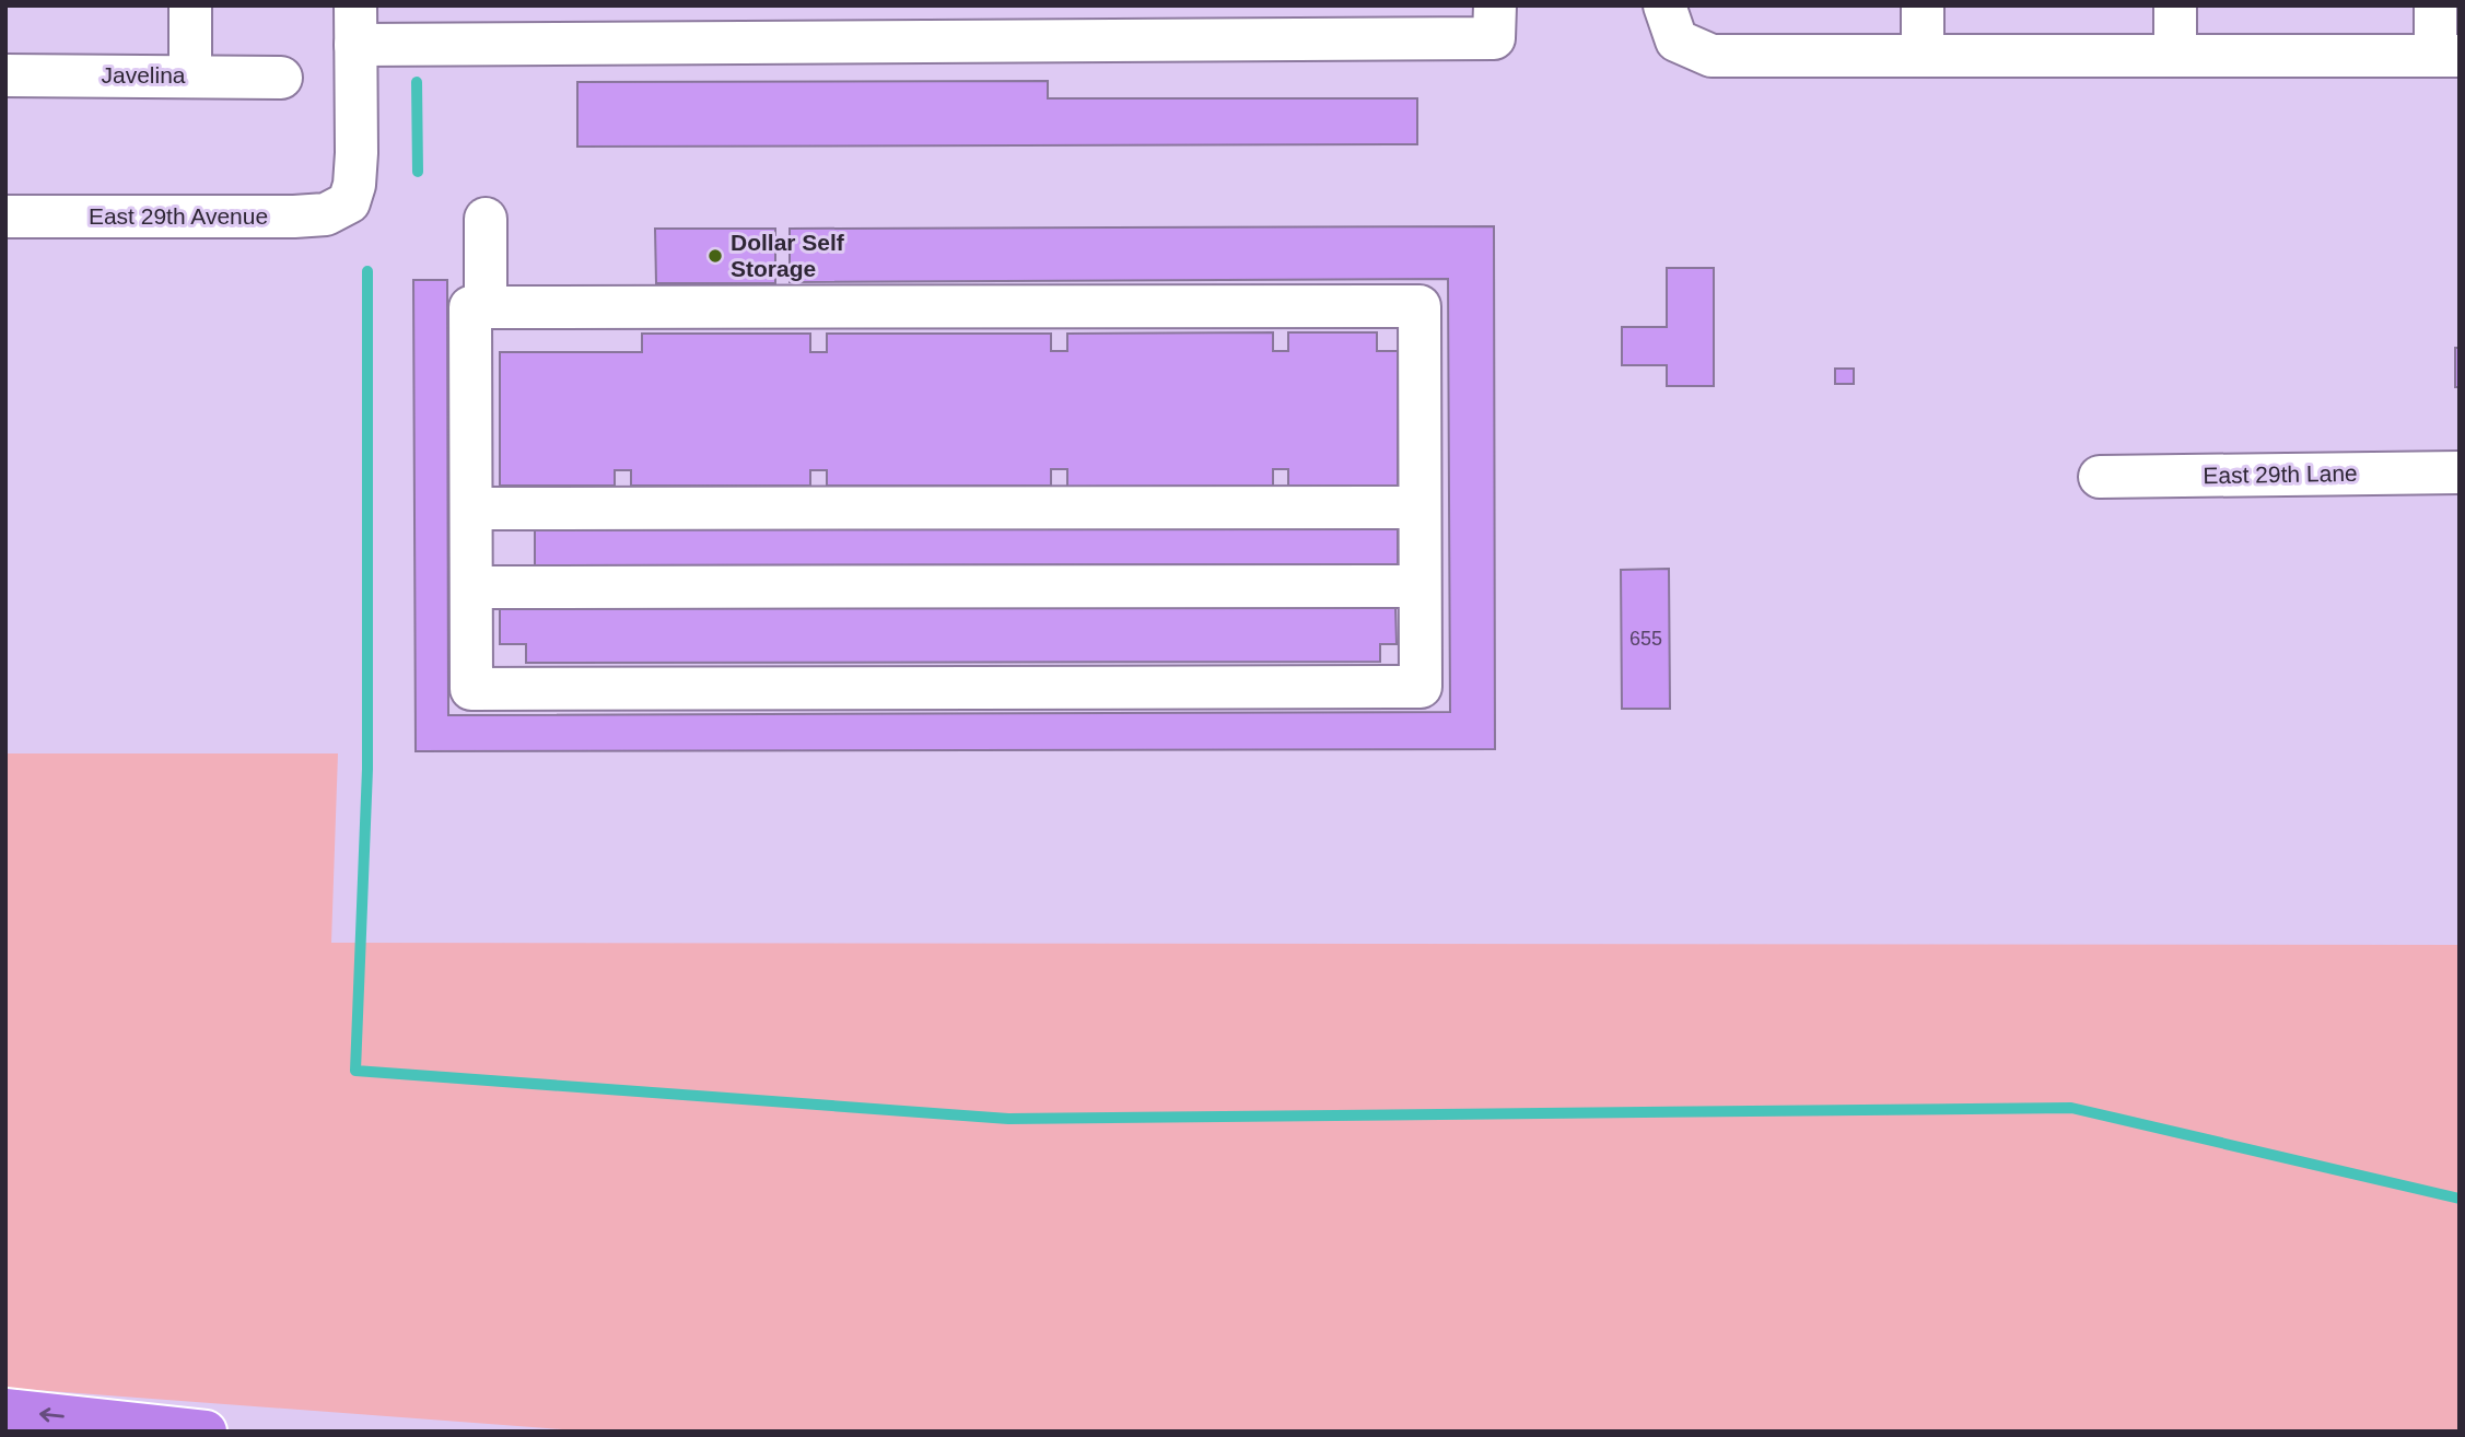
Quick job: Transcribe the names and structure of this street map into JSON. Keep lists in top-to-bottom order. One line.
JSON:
{"streets":{"street":["Javelina","East 29th Avenue","East 29th Lane"]},"places":["Dollar Self Storage"],"house_numbers":["655"]}
